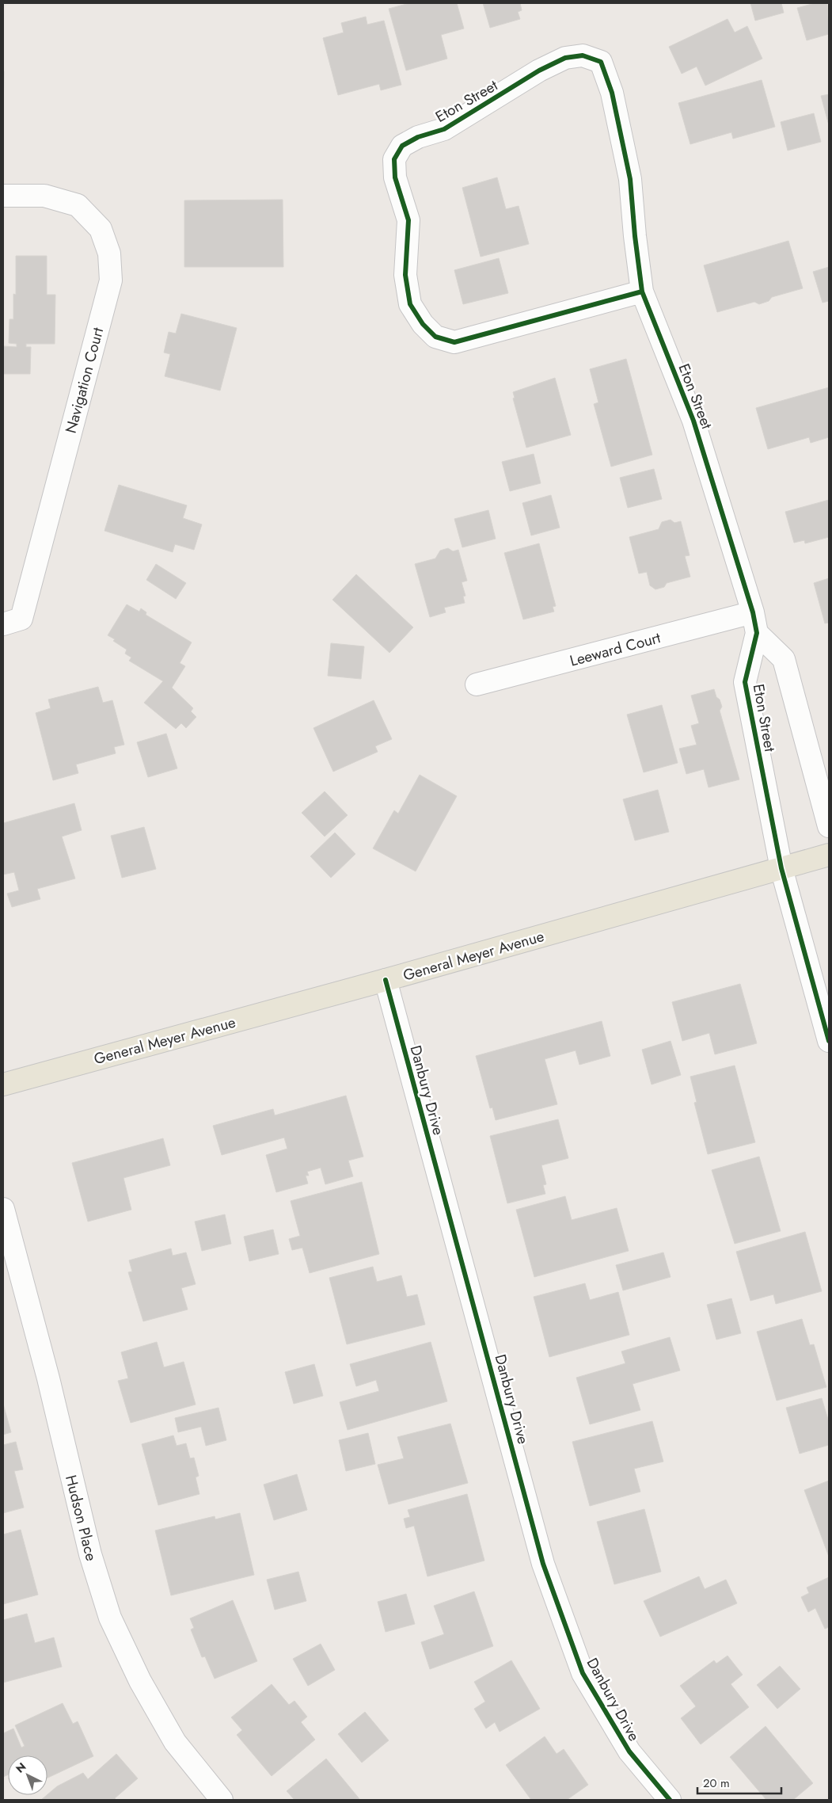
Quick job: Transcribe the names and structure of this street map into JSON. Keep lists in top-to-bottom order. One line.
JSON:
{"streets":{"main road":["General Meyer Avenue"],"street":["Eton Street","Navigation Court","Leeward Court","Danbury Drive","Hudson Place"]},"crossings":[["Eton Street","Leeward Court"],["Eton Street","General Meyer Avenue"],["General Meyer Avenue","Danbury Drive"]],"scale_bar":"20 m","north":"top left"}
